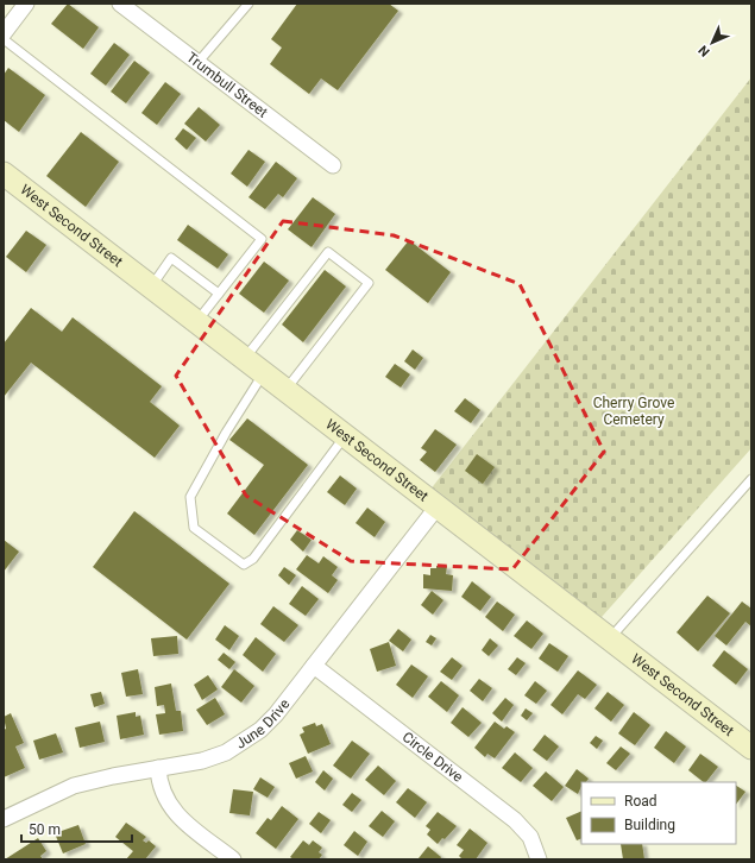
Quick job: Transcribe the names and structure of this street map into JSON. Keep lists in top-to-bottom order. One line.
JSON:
{"streets":{"main road":["West Second Street"],"street":["Trumbull Street","June Drive","Circle Drive"]},"crossings":[["West Second Street","June Drive"],["June Drive","Circle Drive"]],"parks":["Cherry Grove Cemetery"],"legend":["Road","Building"],"scale_bar":"50 m","north":"bottom left"}
